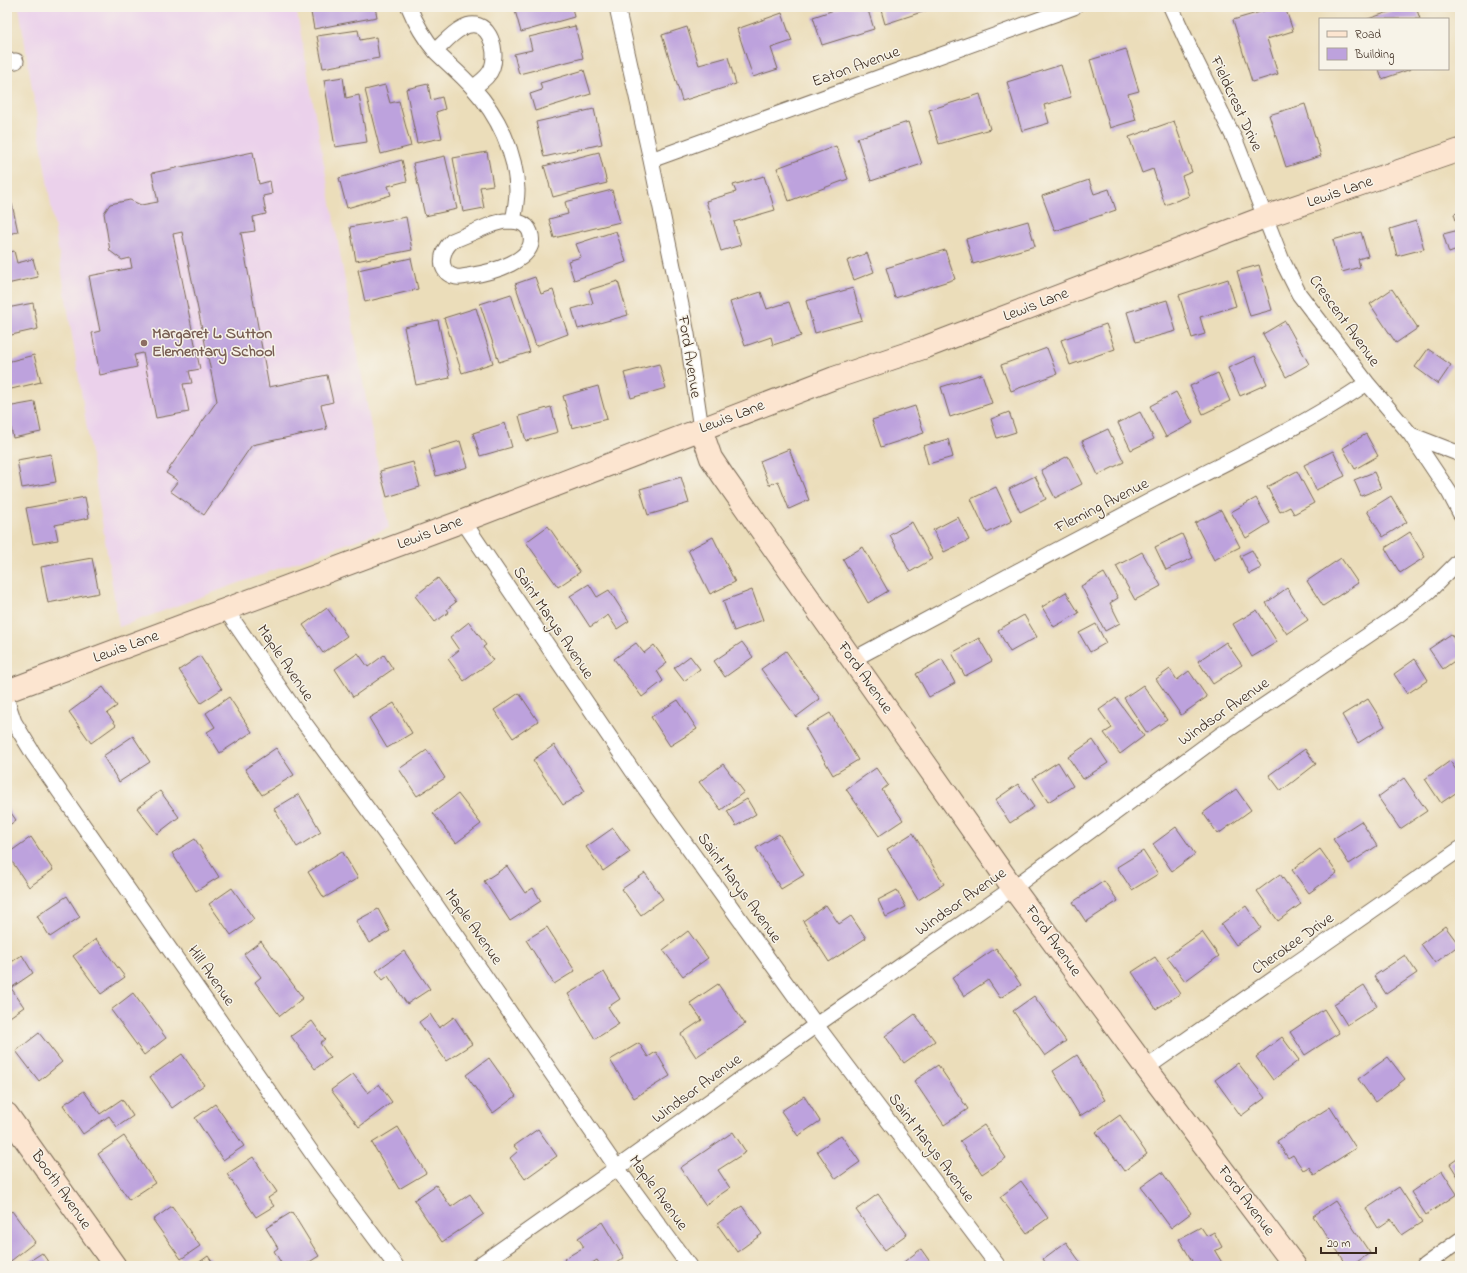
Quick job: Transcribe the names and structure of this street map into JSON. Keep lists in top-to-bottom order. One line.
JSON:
{"streets":{"street":["Eaton Avenue","Fieldcrest Drive","Lewis Lane","Crescent Avenue","Ford Avenue","Fleming Avenue","Saint Marys Avenue","Maple Avenue","Windsor Avenue","Cherokee Drive","Hill Avenue","Booth Avenue"]},"crossings":[["Eaton Avenue","Ford Avenue"],["Fieldcrest Drive","Lewis Lane"],["Fieldcrest Drive","Crescent Avenue"],["Lewis Lane","Crescent Avenue"],["Lewis Lane","Ford Avenue"],["Lewis Lane","Saint Marys Avenue"],["Lewis Lane","Maple Avenue"],["Crescent Avenue","Fleming Avenue"],["Ford Avenue","Fleming Avenue"],["Ford Avenue","Windsor Avenue"],["Ford Avenue","Cherokee Drive"],["Saint Marys Avenue","Windsor Avenue"],["Maple Avenue","Windsor Avenue"]],"places":["Margaret L. Sutton Elementary School"],"legend":["Road","Building"],"scale_bar":"20 m"}
